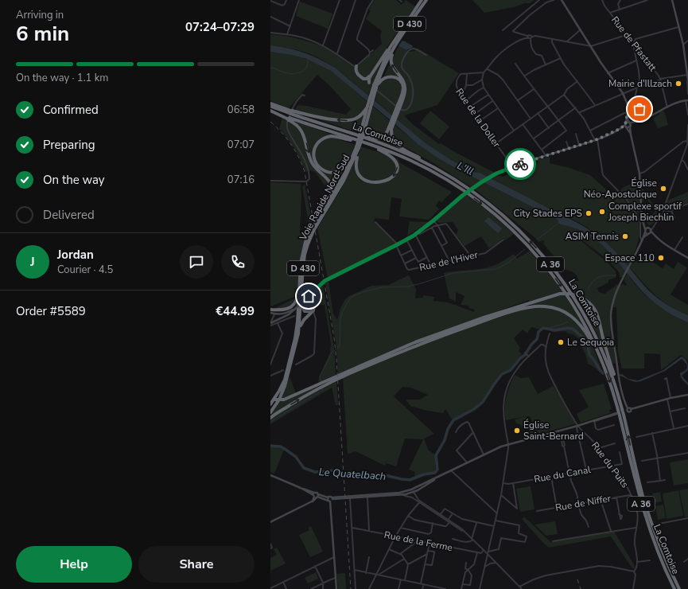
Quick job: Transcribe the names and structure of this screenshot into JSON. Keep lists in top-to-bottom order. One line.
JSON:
{"streets":{"highway":["D 430","La Comtoise","Voie Rapide Nord-Sud","A 36"],"street":["Rue de Pfastatt","Rue de la Doller","Rue de l'Hiver","Rue du Puits","Rue du Canal","Rue de Niffer","Rue de la Ferme"]},"crossings":[["Rue du Puits","Rue du Canal"],["Rue du Puits","Rue de Niffer"]],"water":["L'Ill","Le Quatelbach"],"places":["Mairie d'Illzach","Église Néo-Apostolique","Complexe sportif Joseph Biechlin","City Stades EPS","ASIM Tennis","Espace 110","Le Sequoïa","Église Saint-Bernard"],"page":{"heading":["6 min","Arriving in","07:24–07:29"],"panel":["Jordan","Courier · 4.5","Order #5589","€44.99"],"bar":"On the way · 1.1 km","list":[["Confirmed","06:58"],["Preparing","07:07"],["On the way","07:16"],"Delivered"],"round":"J","buttons":["Help","Share"]}}
